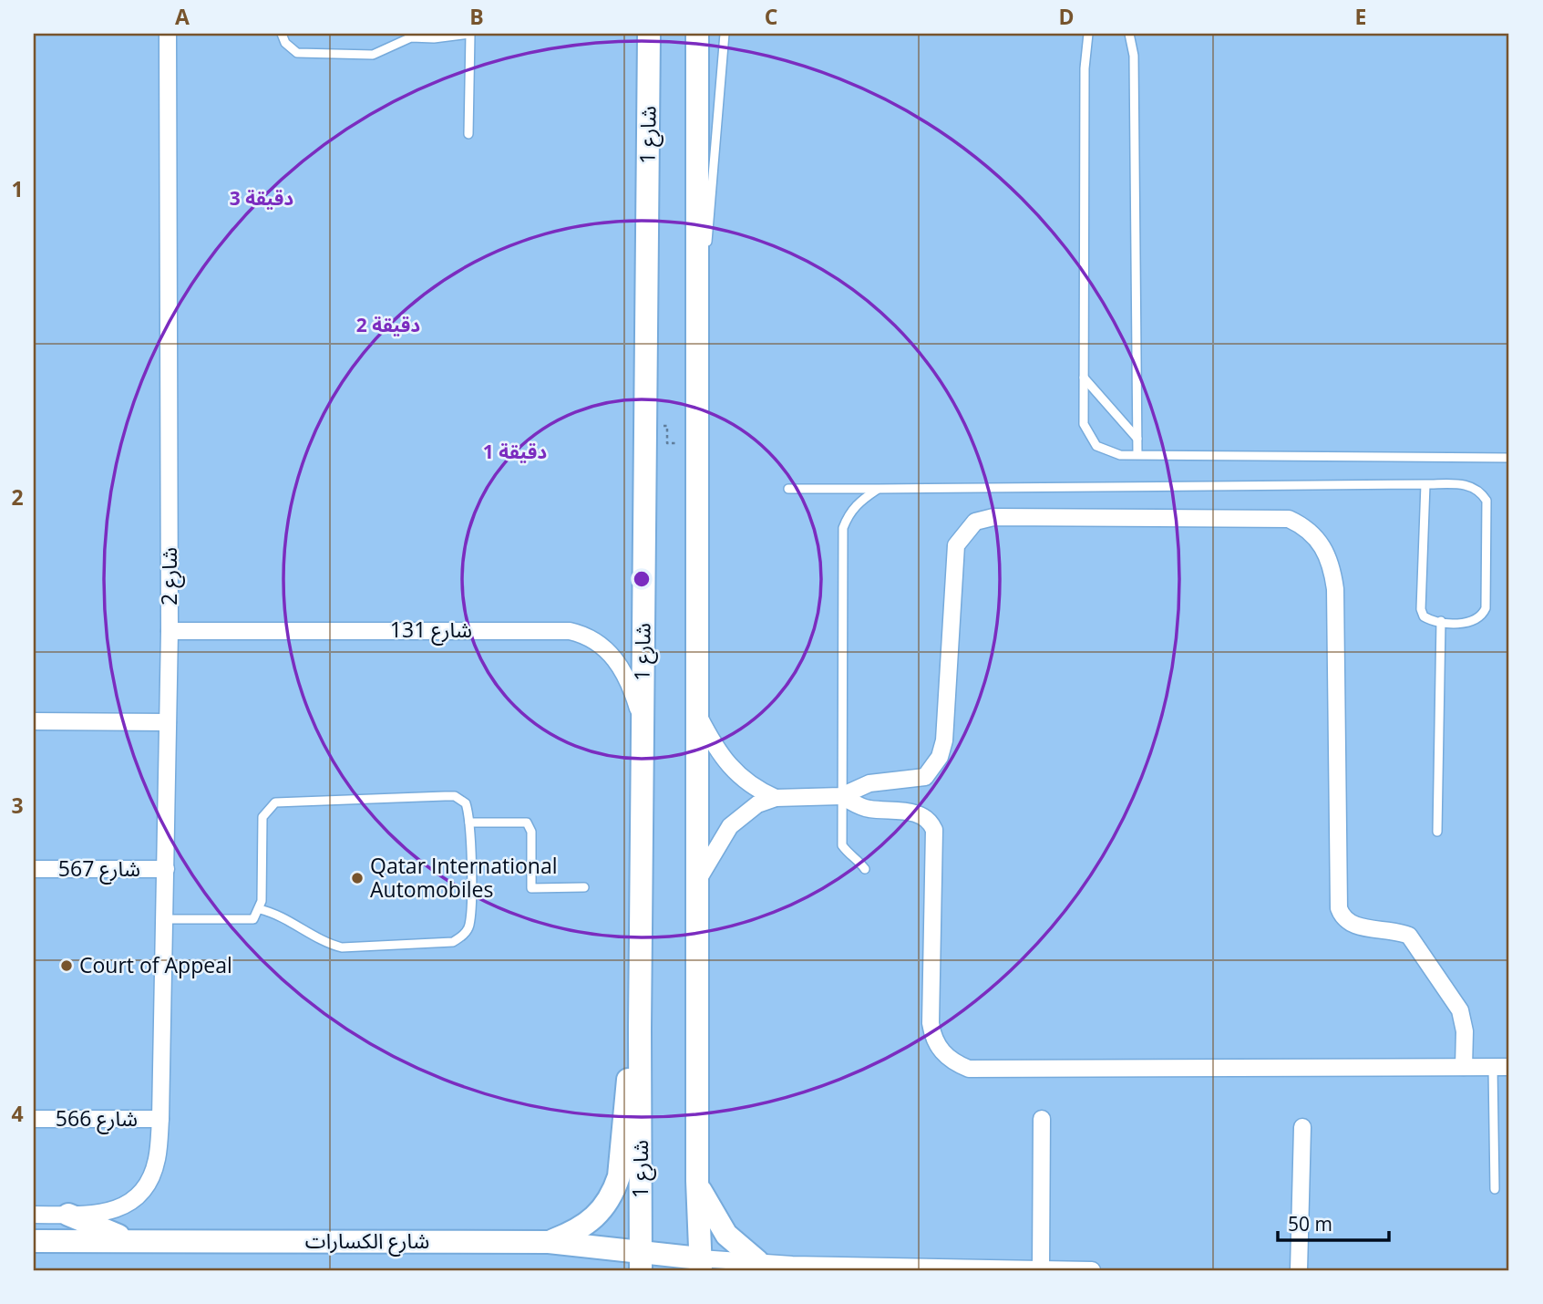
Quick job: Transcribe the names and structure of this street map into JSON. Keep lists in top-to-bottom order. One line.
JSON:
{"streets":{"street":["شارع 1","شارع 2","شارع 131","شارع 567","شارع 566","شارع الكسارات"]},"crossings":[["شارع 1","شارع 131"],["شارع 1","شارع الكسارات"],["شارع 2","شارع 131"],["شارع 2","شارع 567"],["شارع 2","شارع 566"]],"places":["Qatar International Automobiles","Court of Appeal"],"scale_bar":"50 m","grid":{"columns":["A","B","C","D","E"],"rows":["1","2","3","4"]},"rings":["3 دقيقة","2 دقيقة","1 دقيقة"]}
